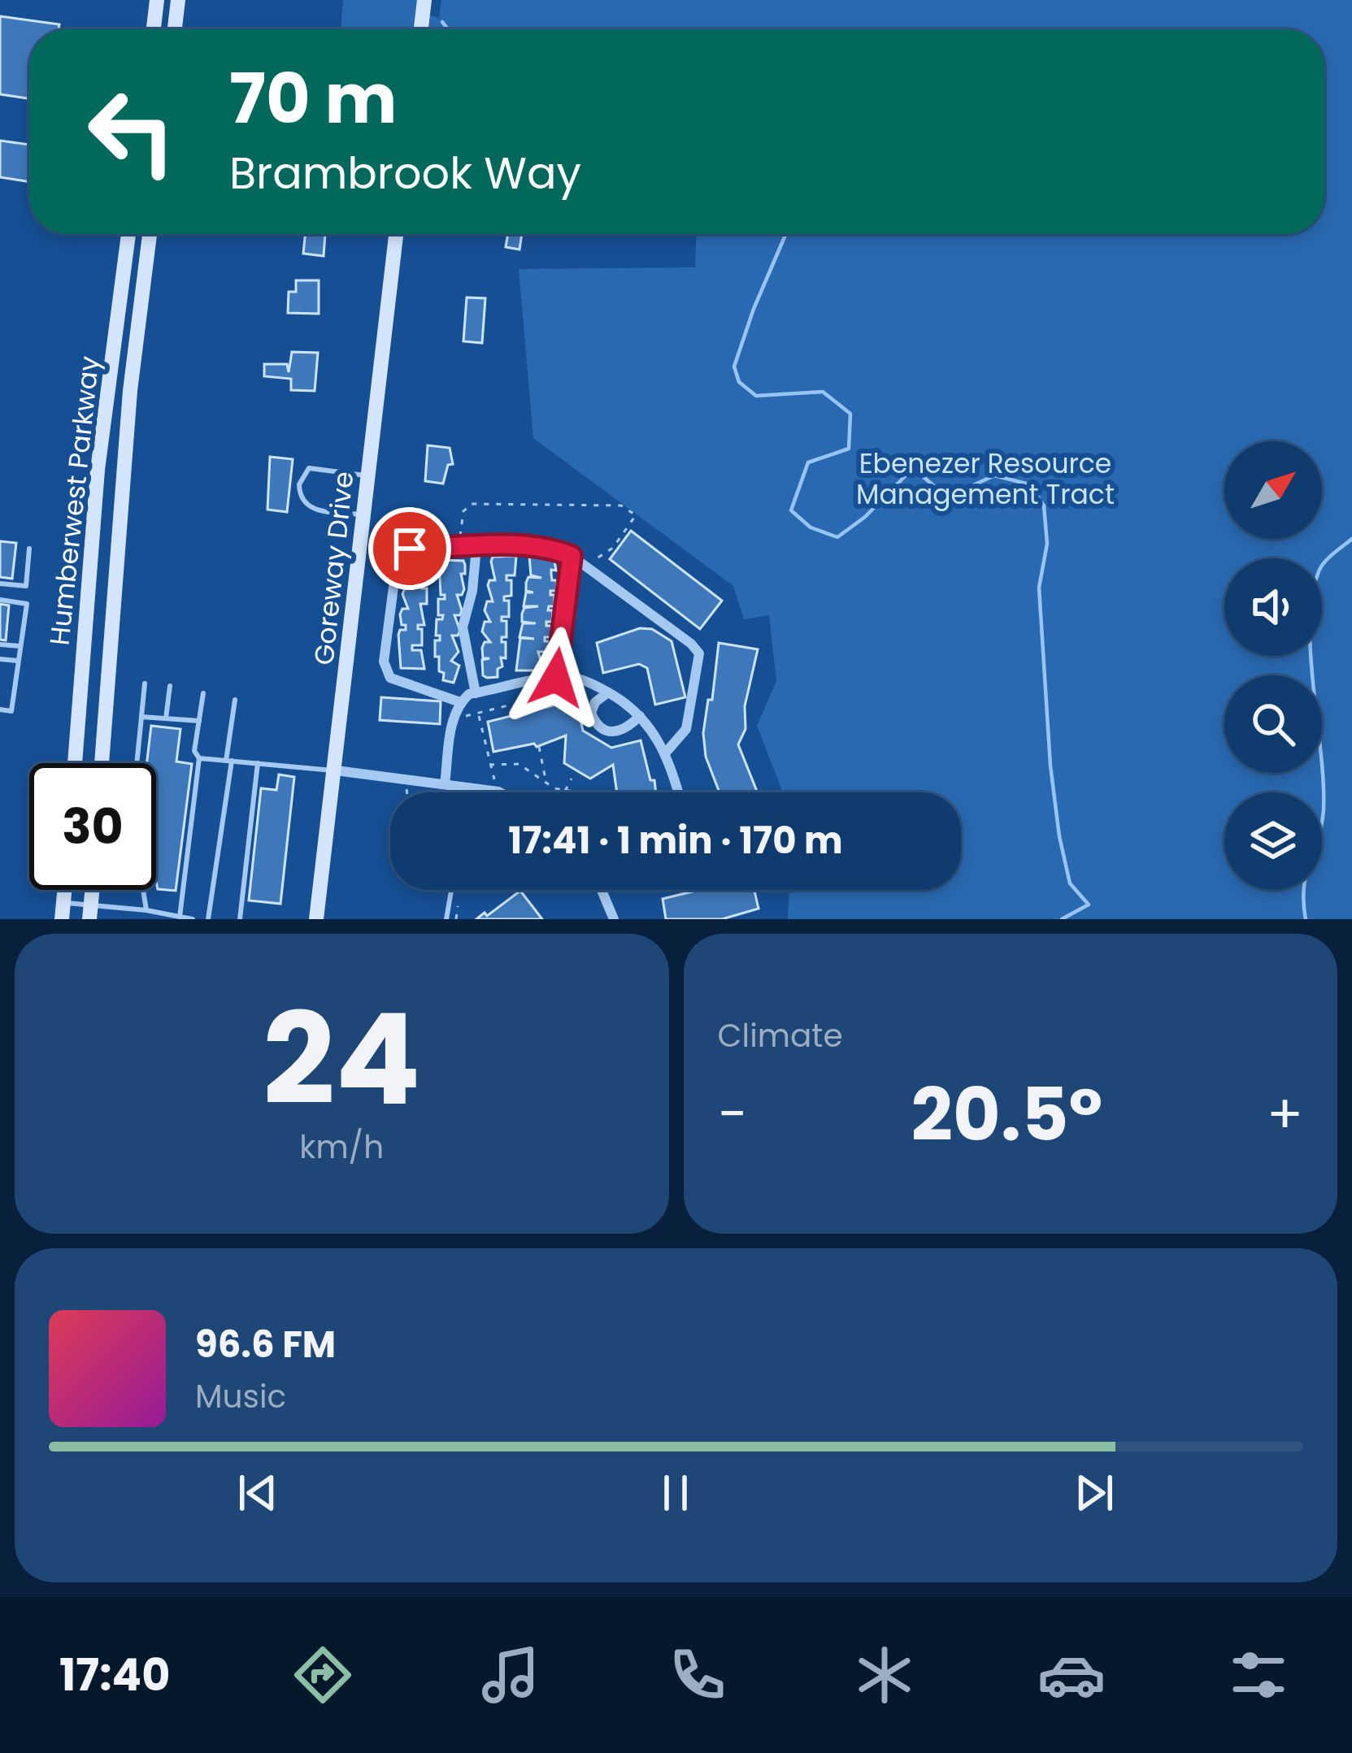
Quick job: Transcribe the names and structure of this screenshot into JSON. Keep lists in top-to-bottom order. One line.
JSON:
{"streets":{"main road":["Humberwest Parkway","Goreway Drive"]},"parks":["Ebenezer Resource Management Tract"],"north":"top right","page":{"turn":["70 m","Brambrook Way"],"limit":"30","trip":"17:41 · 1 min · 170 m","tile":[["24","km/h"],"Climate"],"heat":["−","20.5°","+"],"song":["96.6 FM","Music"],"tabs":"17:40"}}
